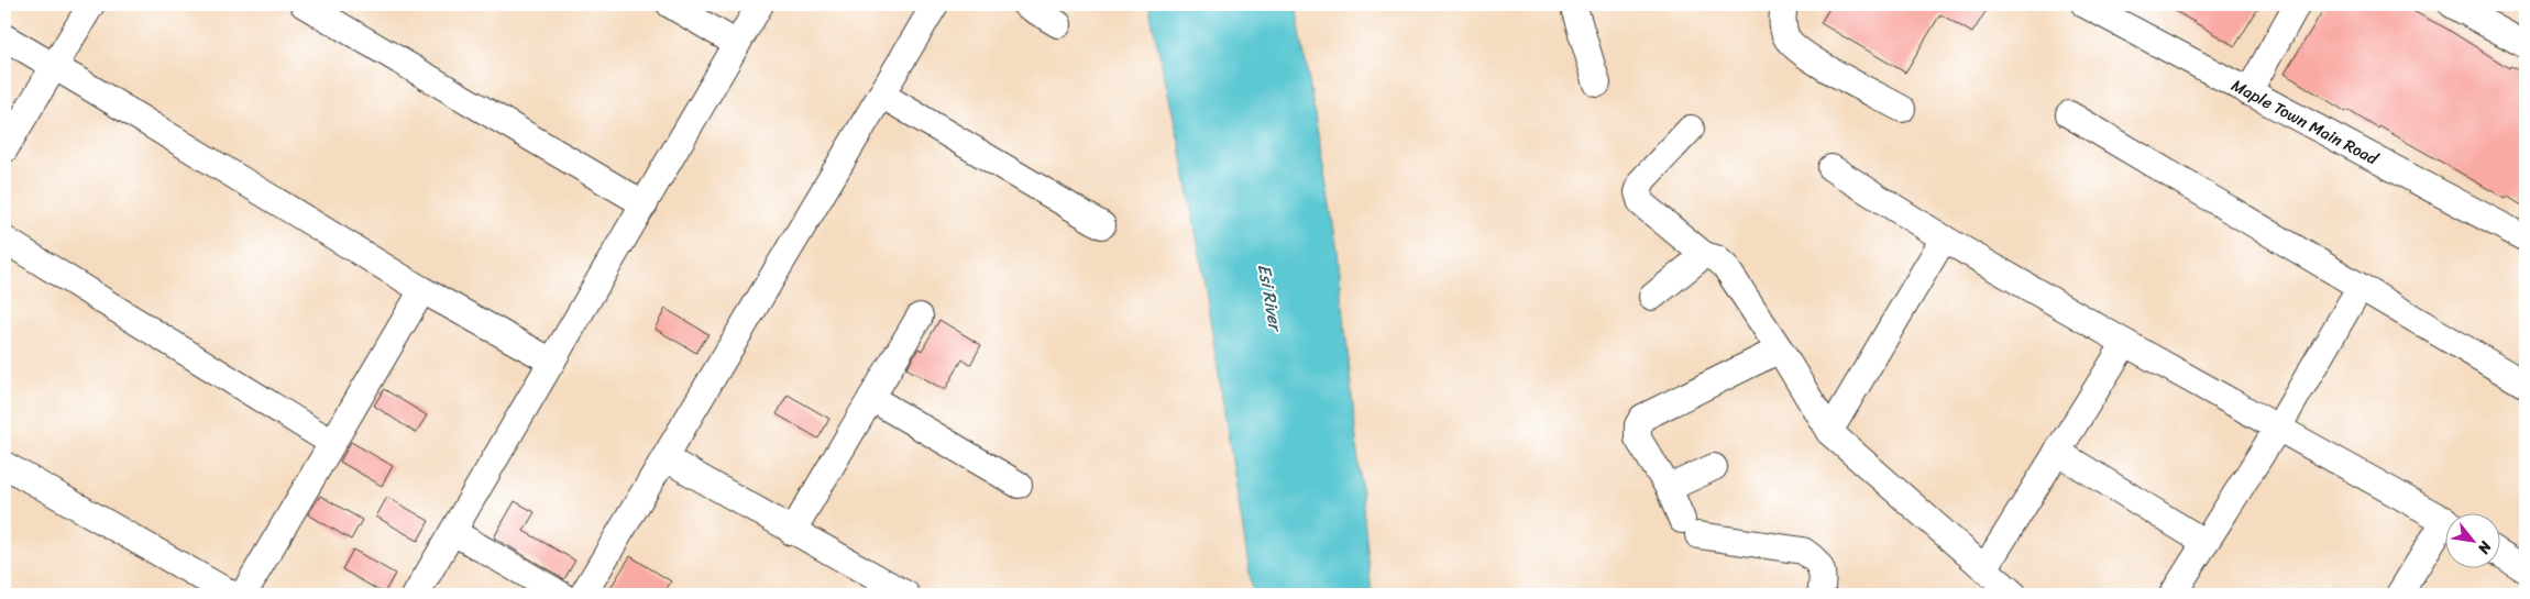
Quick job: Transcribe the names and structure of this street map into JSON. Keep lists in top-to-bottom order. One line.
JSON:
{"streets":{"street":["Maple Town Main Road"]},"water":["Esi River"],"north":"bottom right"}
